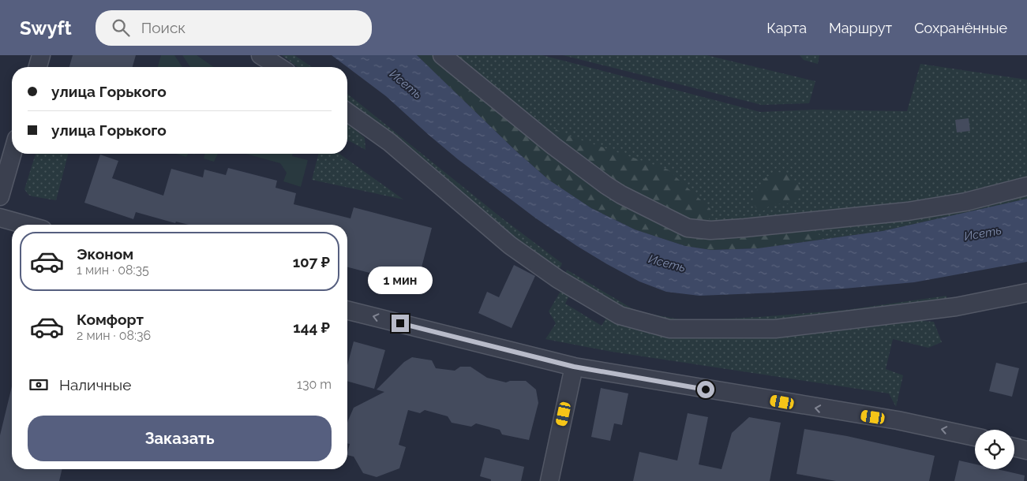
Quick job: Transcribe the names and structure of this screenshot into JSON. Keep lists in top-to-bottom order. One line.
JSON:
{"water":["Исеть"],"page":{"header":"Swyft","search":"Поиск","nav":["Карта","Маршрут","Сохранённые"],"banner":["улица Горького","улица Горького"],"list":[{"name":"Эконом","note":"1 мин · 08:35","value":"107 ₽"},{"name":"Комфорт","note":"2 мин · 08:36","value":"144 ₽"}],"bubble":"1 мин","pay":["Наличные","130 m"],"buttons":"Заказать"}}
